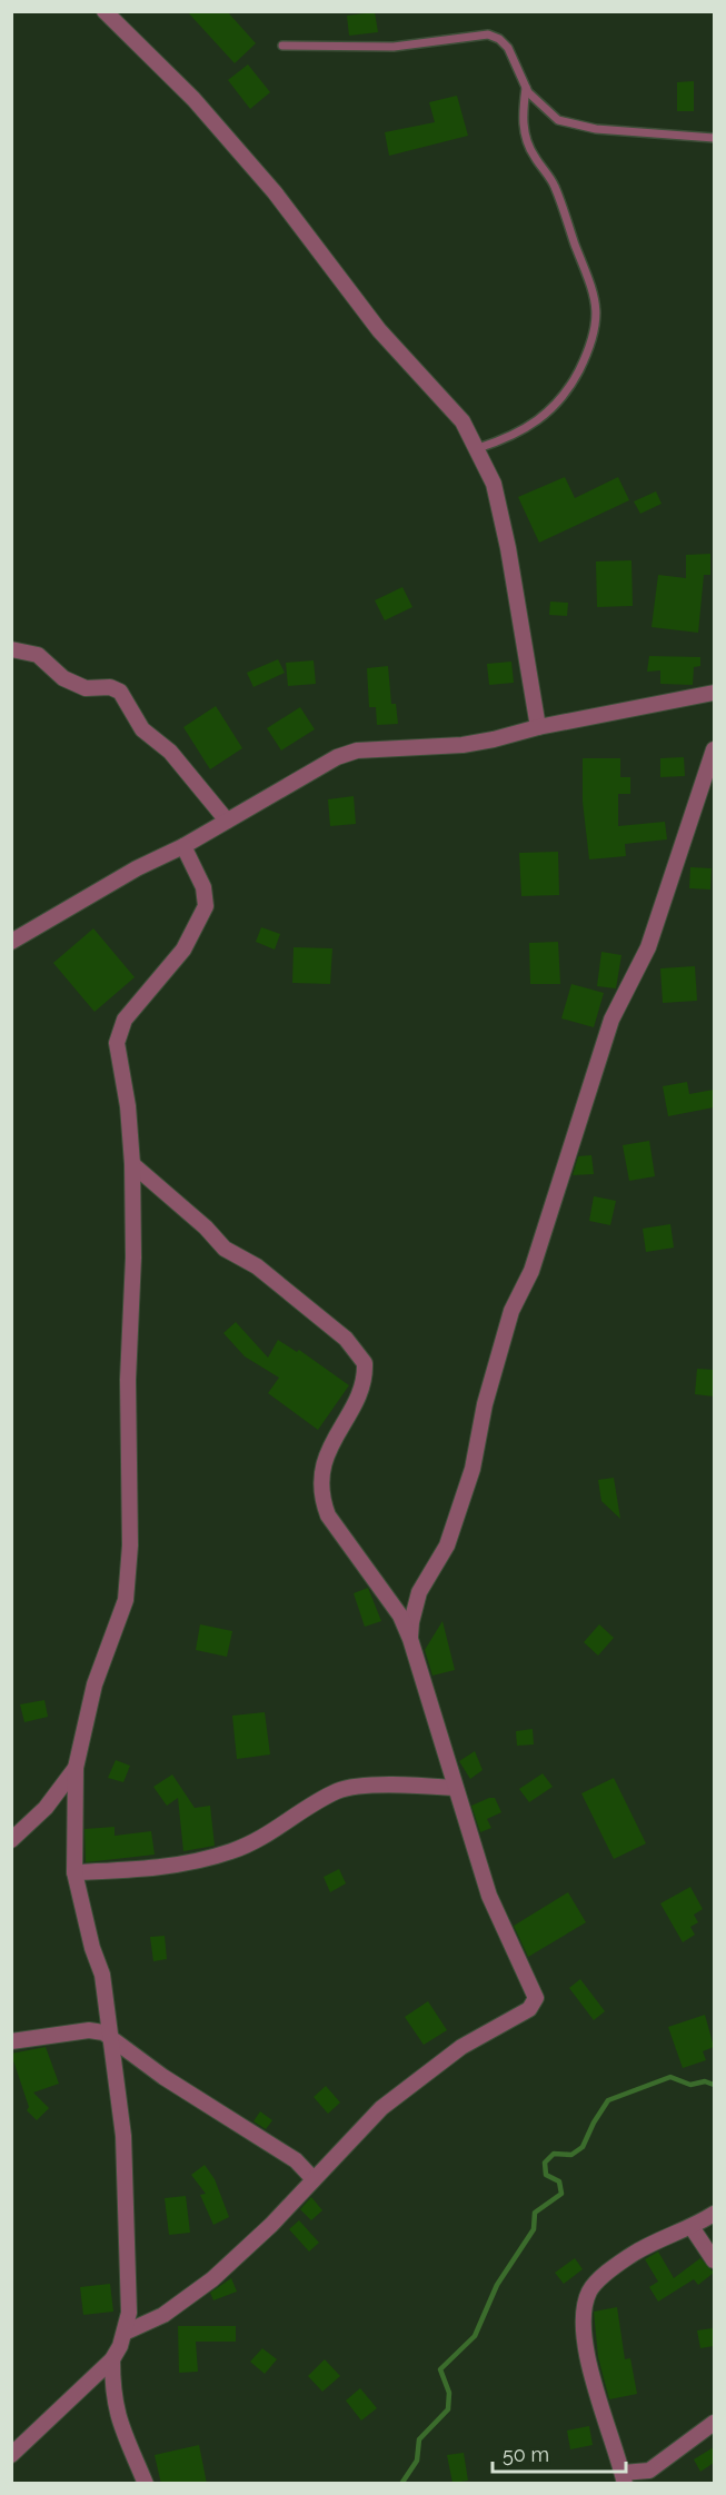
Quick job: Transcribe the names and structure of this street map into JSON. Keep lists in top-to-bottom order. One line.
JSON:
{"scale_bar":"50 m"}
